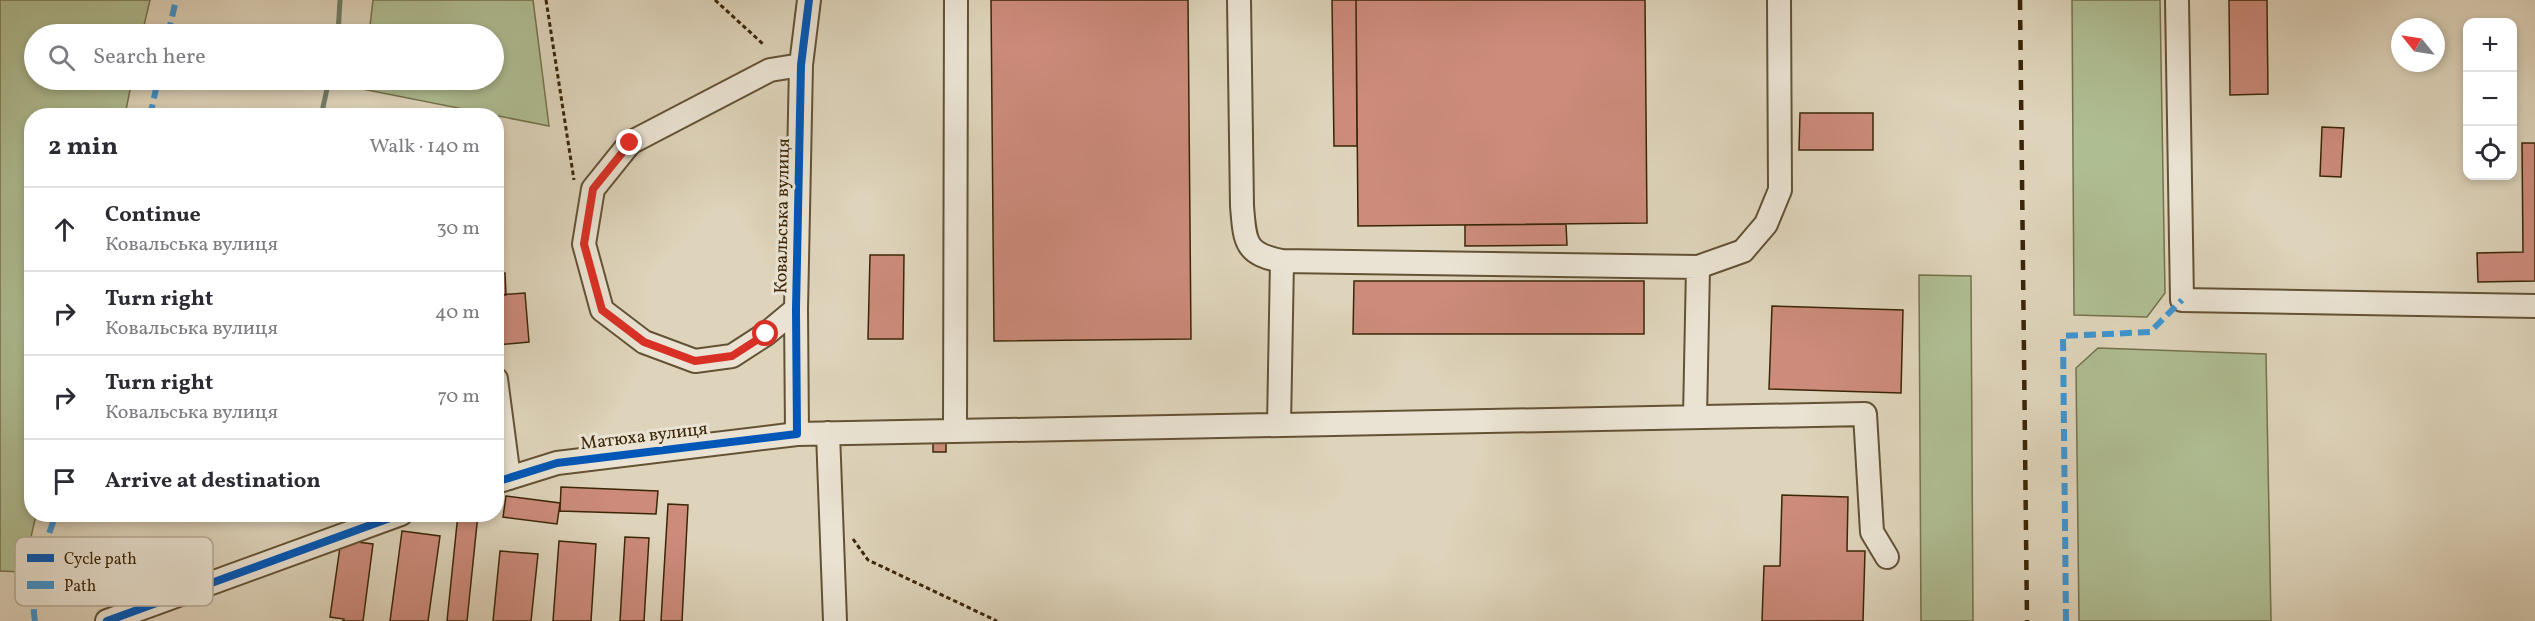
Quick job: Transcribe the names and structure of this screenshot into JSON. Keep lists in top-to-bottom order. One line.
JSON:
{"streets":{"street":["Ковальська вулиця","Матюха вулиця"]},"crossings":[["Ковальська вулиця","Матюха вулиця"]],"legend":["Cycle path","Path"],"north":"top left","page":{"map_buttons":["+","−"],"search":"Search here","heading":["2 min","Walk · 140 m"],"list":[["Continue","Ковальська вулиця","30 m"],["Turn right","Ковальська вулиця","40 m"],["Turn right","Ковальська вулиця","70 m"],"Arrive at destination"]}}
